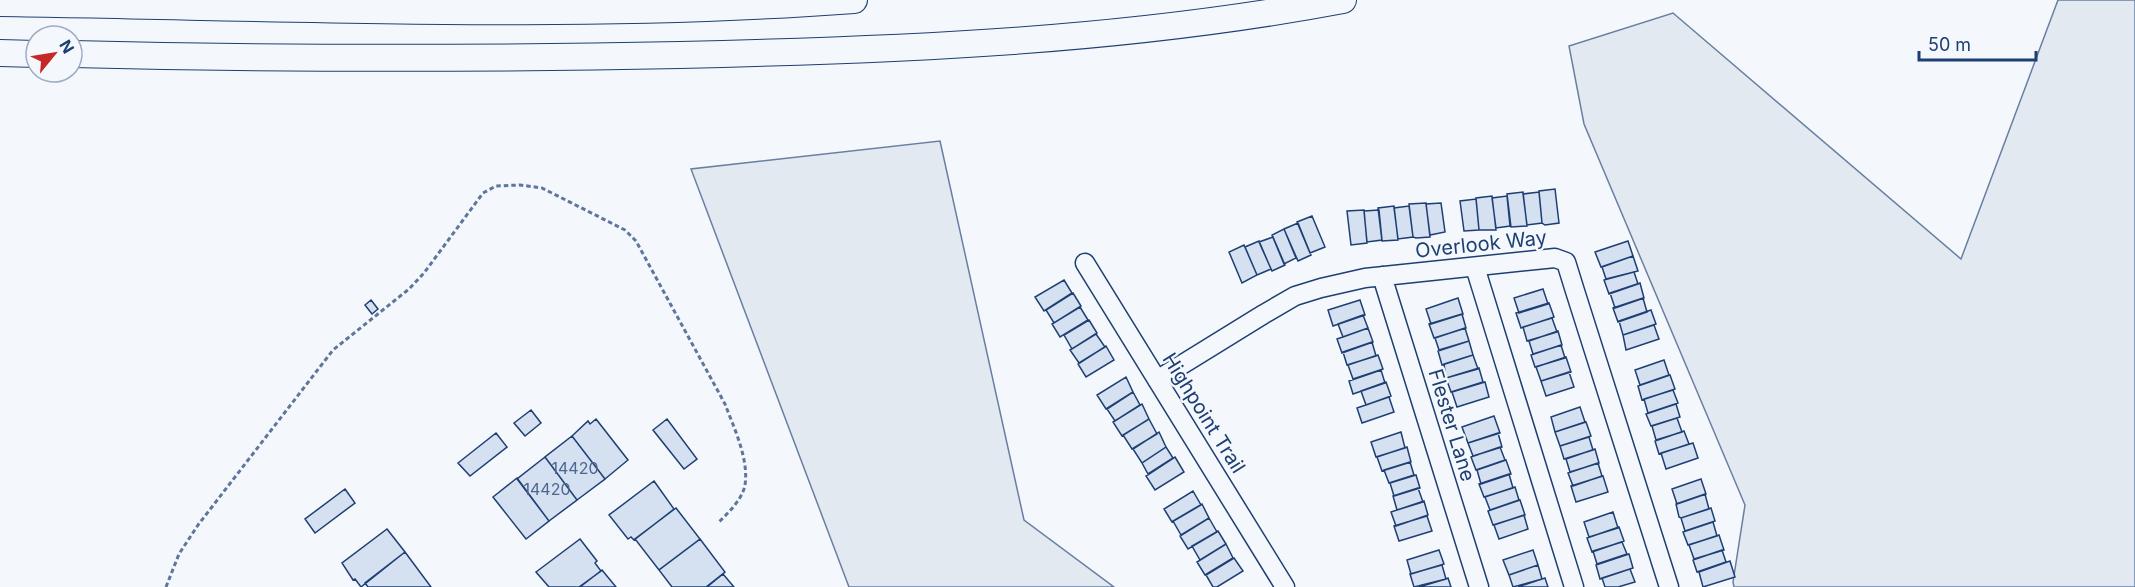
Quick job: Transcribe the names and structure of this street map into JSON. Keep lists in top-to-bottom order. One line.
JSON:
{"streets":{"street":["Overlook Way","Highpoint Trail","Flester Lane"]},"crossings":[["Overlook Way","Highpoint Trail"],["Overlook Way","Flester Lane"]],"house_numbers":["14420","14420"],"scale_bar":"50 m","north":"top right"}
